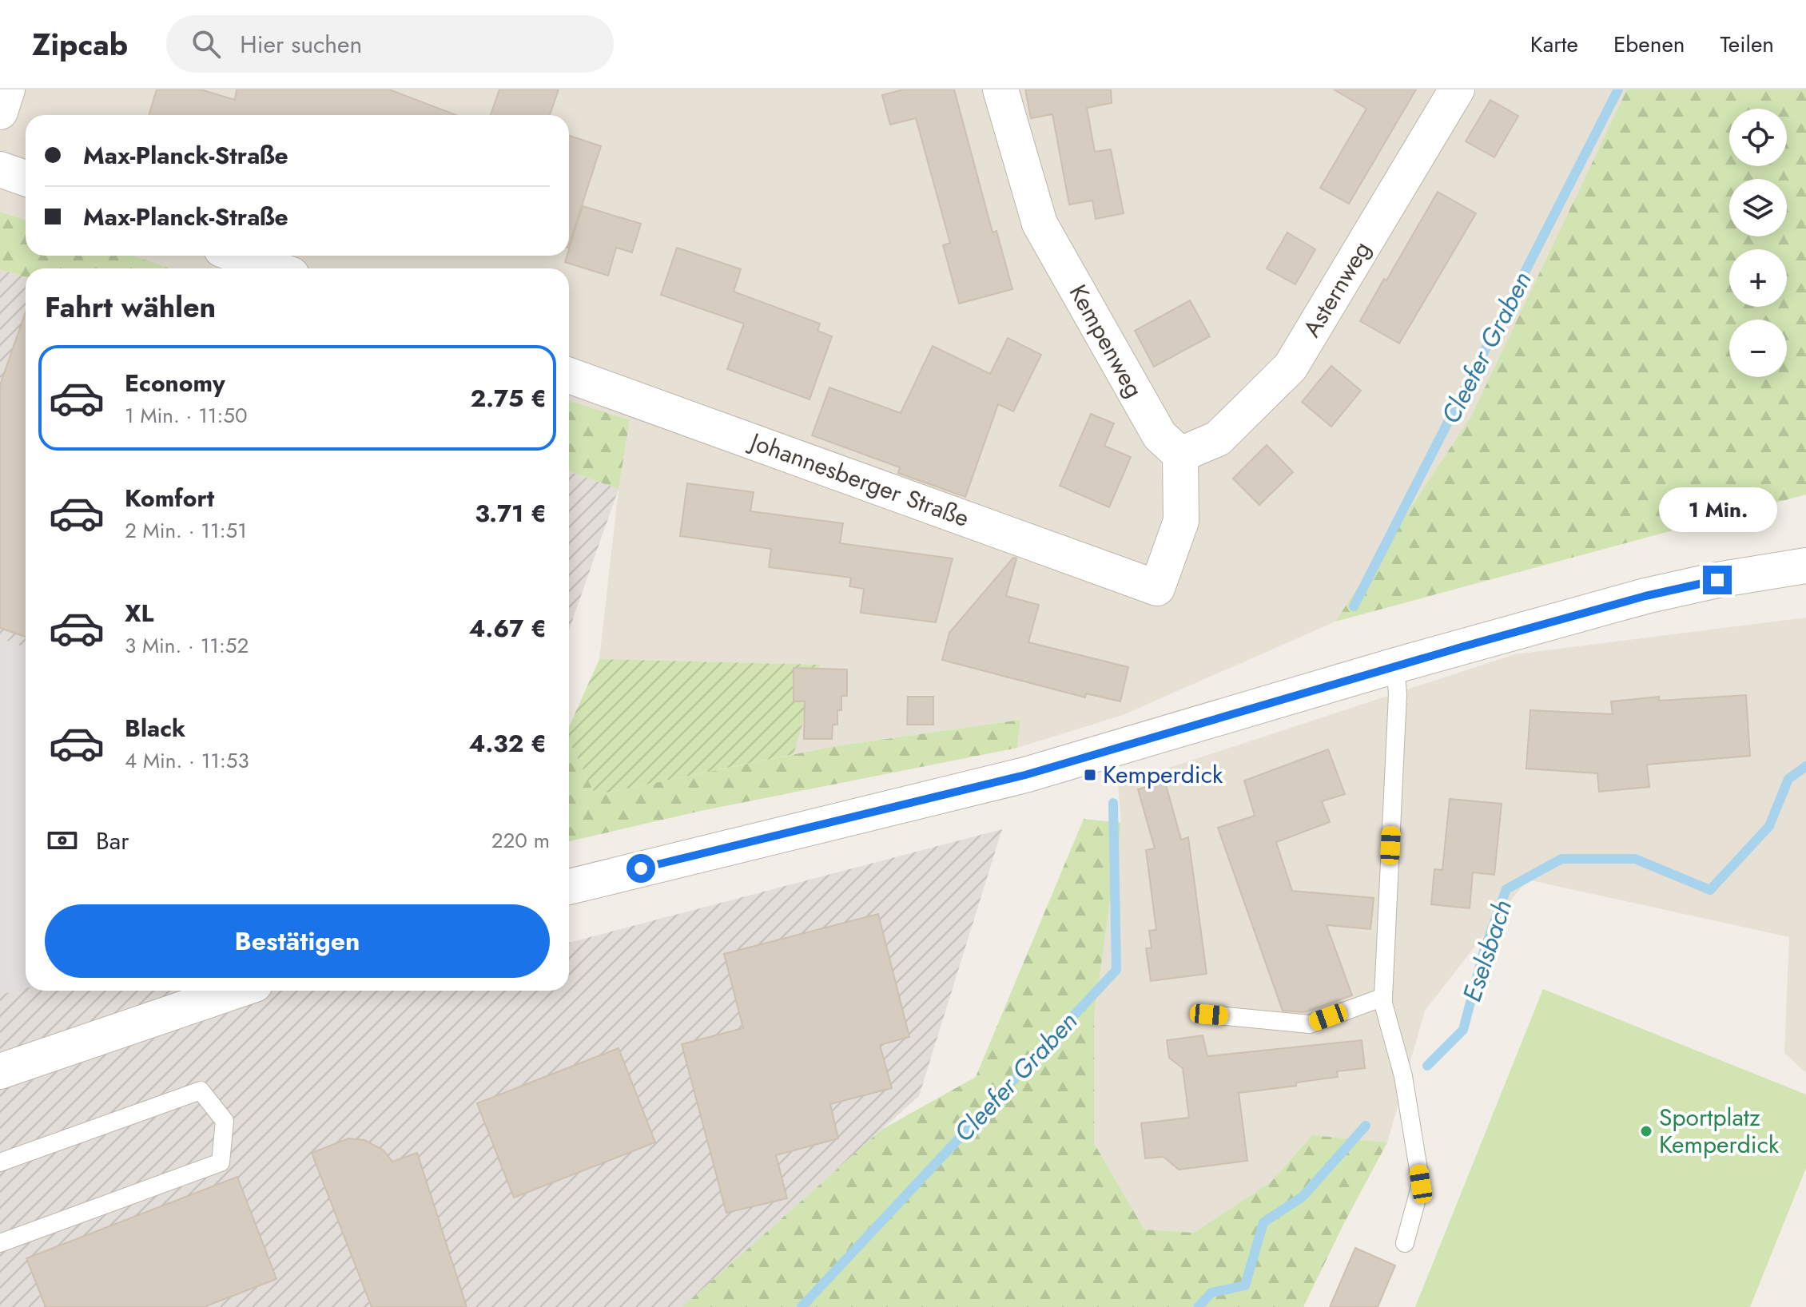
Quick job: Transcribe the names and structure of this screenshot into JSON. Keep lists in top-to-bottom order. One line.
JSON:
{"streets":{"street":["Asternweg","Kempenweg","Johannesberger Straße"]},"crossings":[["Asternweg","Kempenweg"],["Asternweg","Johannesberger Straße"],["Kempenweg","Johannesberger Straße"]],"water":["Cleefer Graben","Eselsbach"],"places":{"transit":["Kemperdick"],"other":["Sportplatz Kemperdick"]},"page":{"header":"Zipcab","search":"Hier suchen","nav":["Karte","Ebenen","Teilen"],"map_buttons":["+","−"],"banner":["Max-Planck-Straße","Max-Planck-Straße"],"heading":"Fahrt wählen","list":[{"name":"Economy","note":"1 Min. · 11:50","value":"2.75 €"},{"name":"Komfort","note":"2 Min. · 11:51","value":"3.71 €"},{"name":"XL","note":"3 Min. · 11:52","value":"4.67 €"},{"name":"Black","note":"4 Min. · 11:53","value":"4.32 €"}],"bubble":"1 Min.","pay":["Bar","220 m"],"buttons":"Bestätigen"}}
